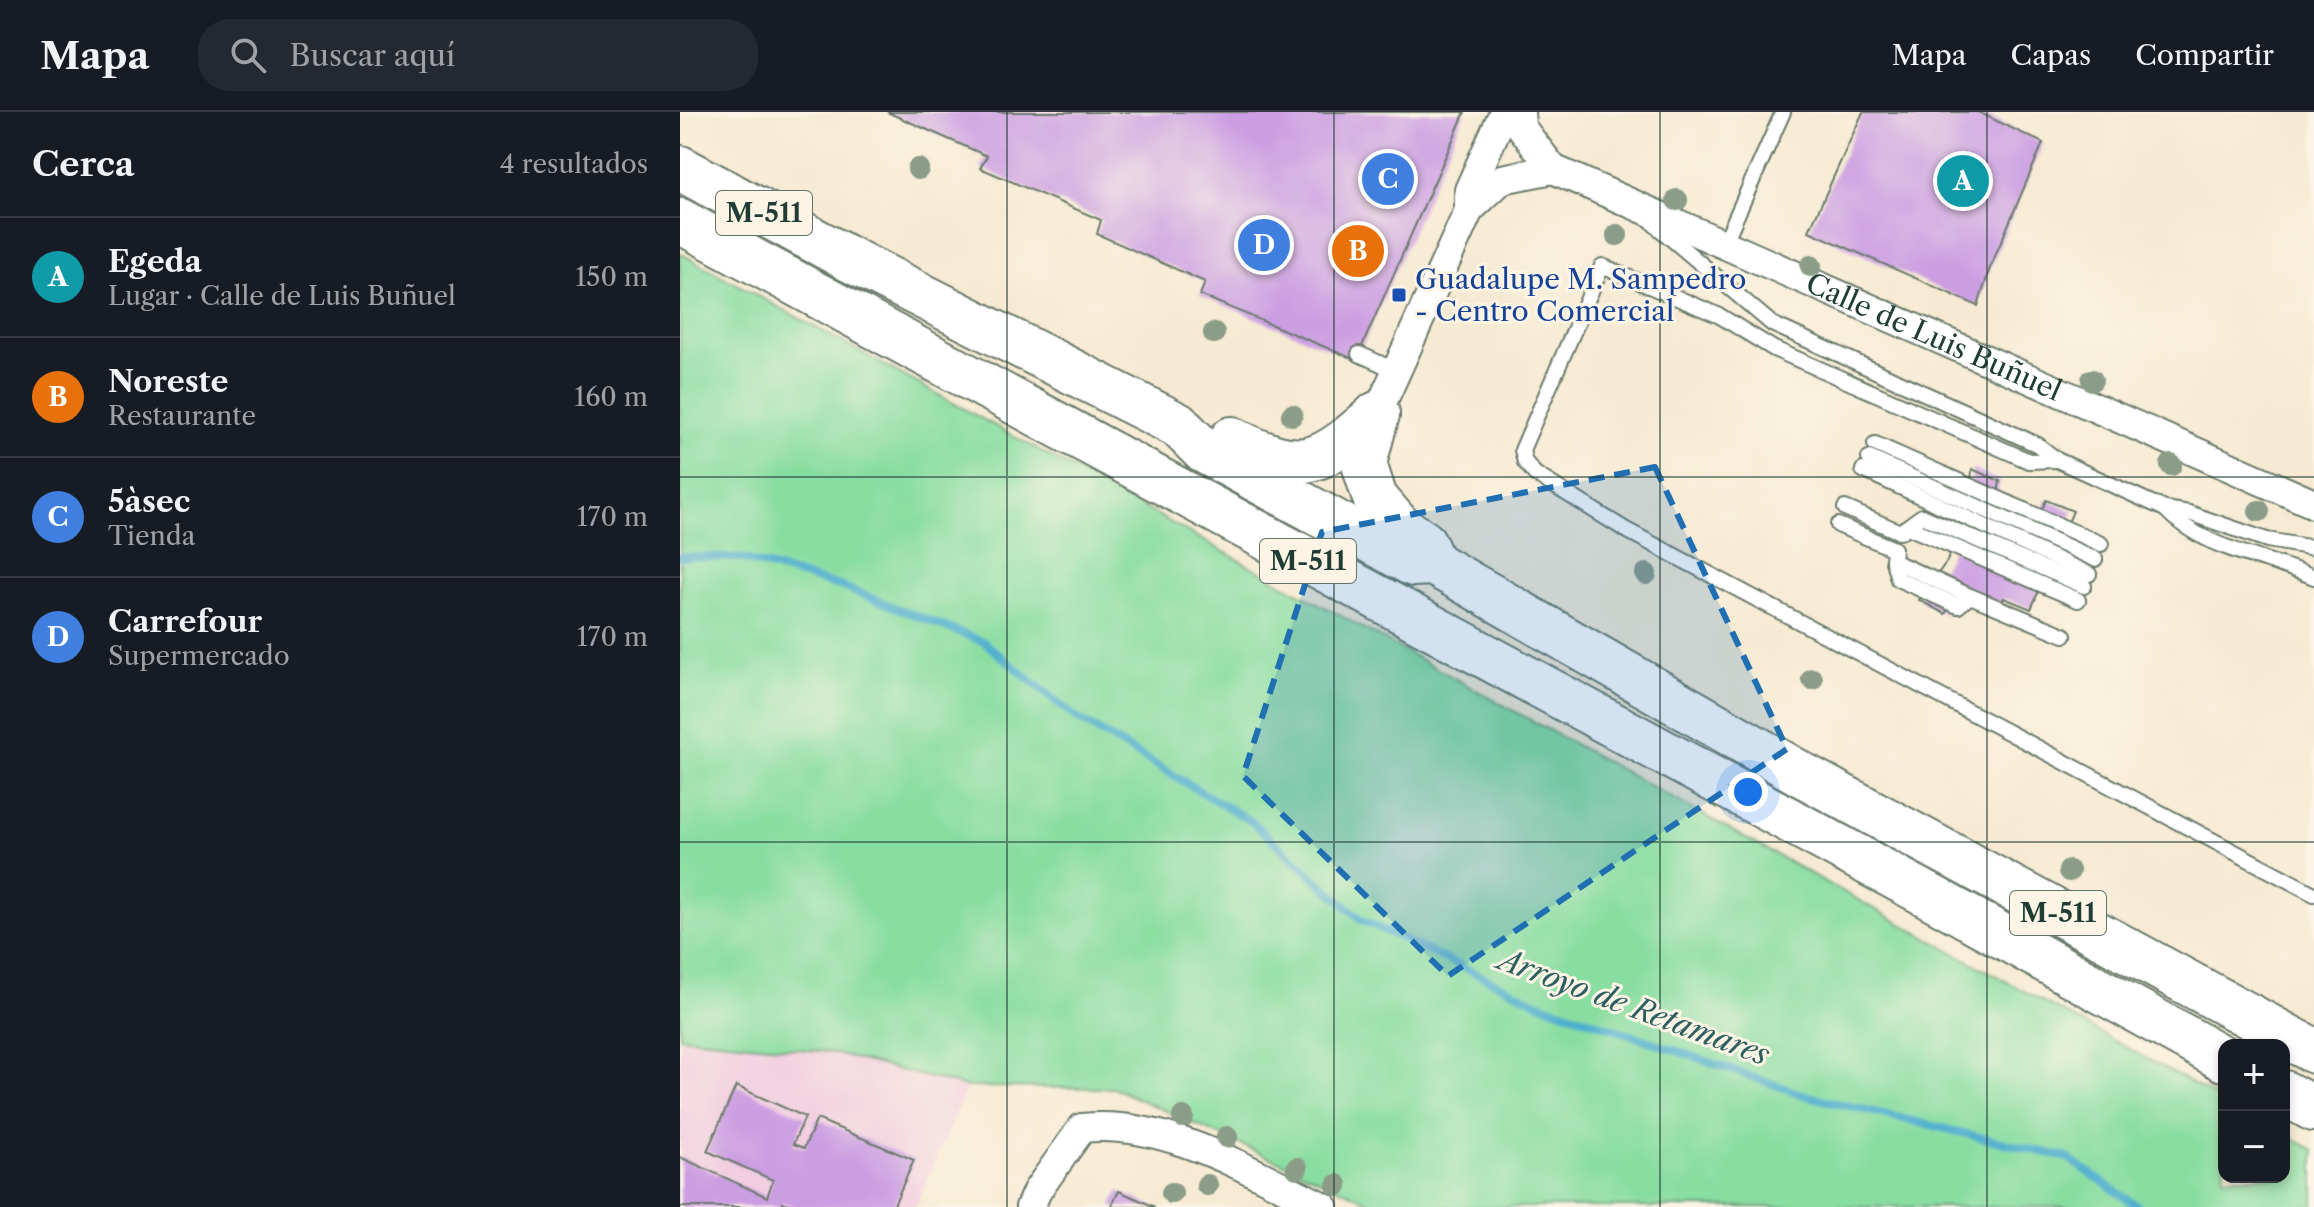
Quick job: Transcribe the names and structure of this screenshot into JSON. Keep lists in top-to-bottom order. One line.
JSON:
{"streets":{"highway":["M-511"],"street":["Calle de Luis Buñuel"]},"water":["Arroyo de Retamares"],"places":{"transit":["Guadalupe M. Sampedro - Centro Comercial"]},"page":{"header":"Mapa","search":"Buscar aquí","nav":["Mapa","Capas","Compartir"],"heading":["Cerca","4 resultados"],"pins":["C","A","D","B"],"list":[{"mark":"A","name":"Egeda","note":"Lugar · Calle de Luis Buñuel","value":"150 m"},{"mark":"B","name":"Noreste","note":"Restaurante","value":"160 m"},{"mark":"C","name":"5àsec","note":"Tienda","value":"170 m"},{"mark":"D","name":"Carrefour","note":"Supermercado","value":"170 m"}],"map_buttons":["+","−"]}}
